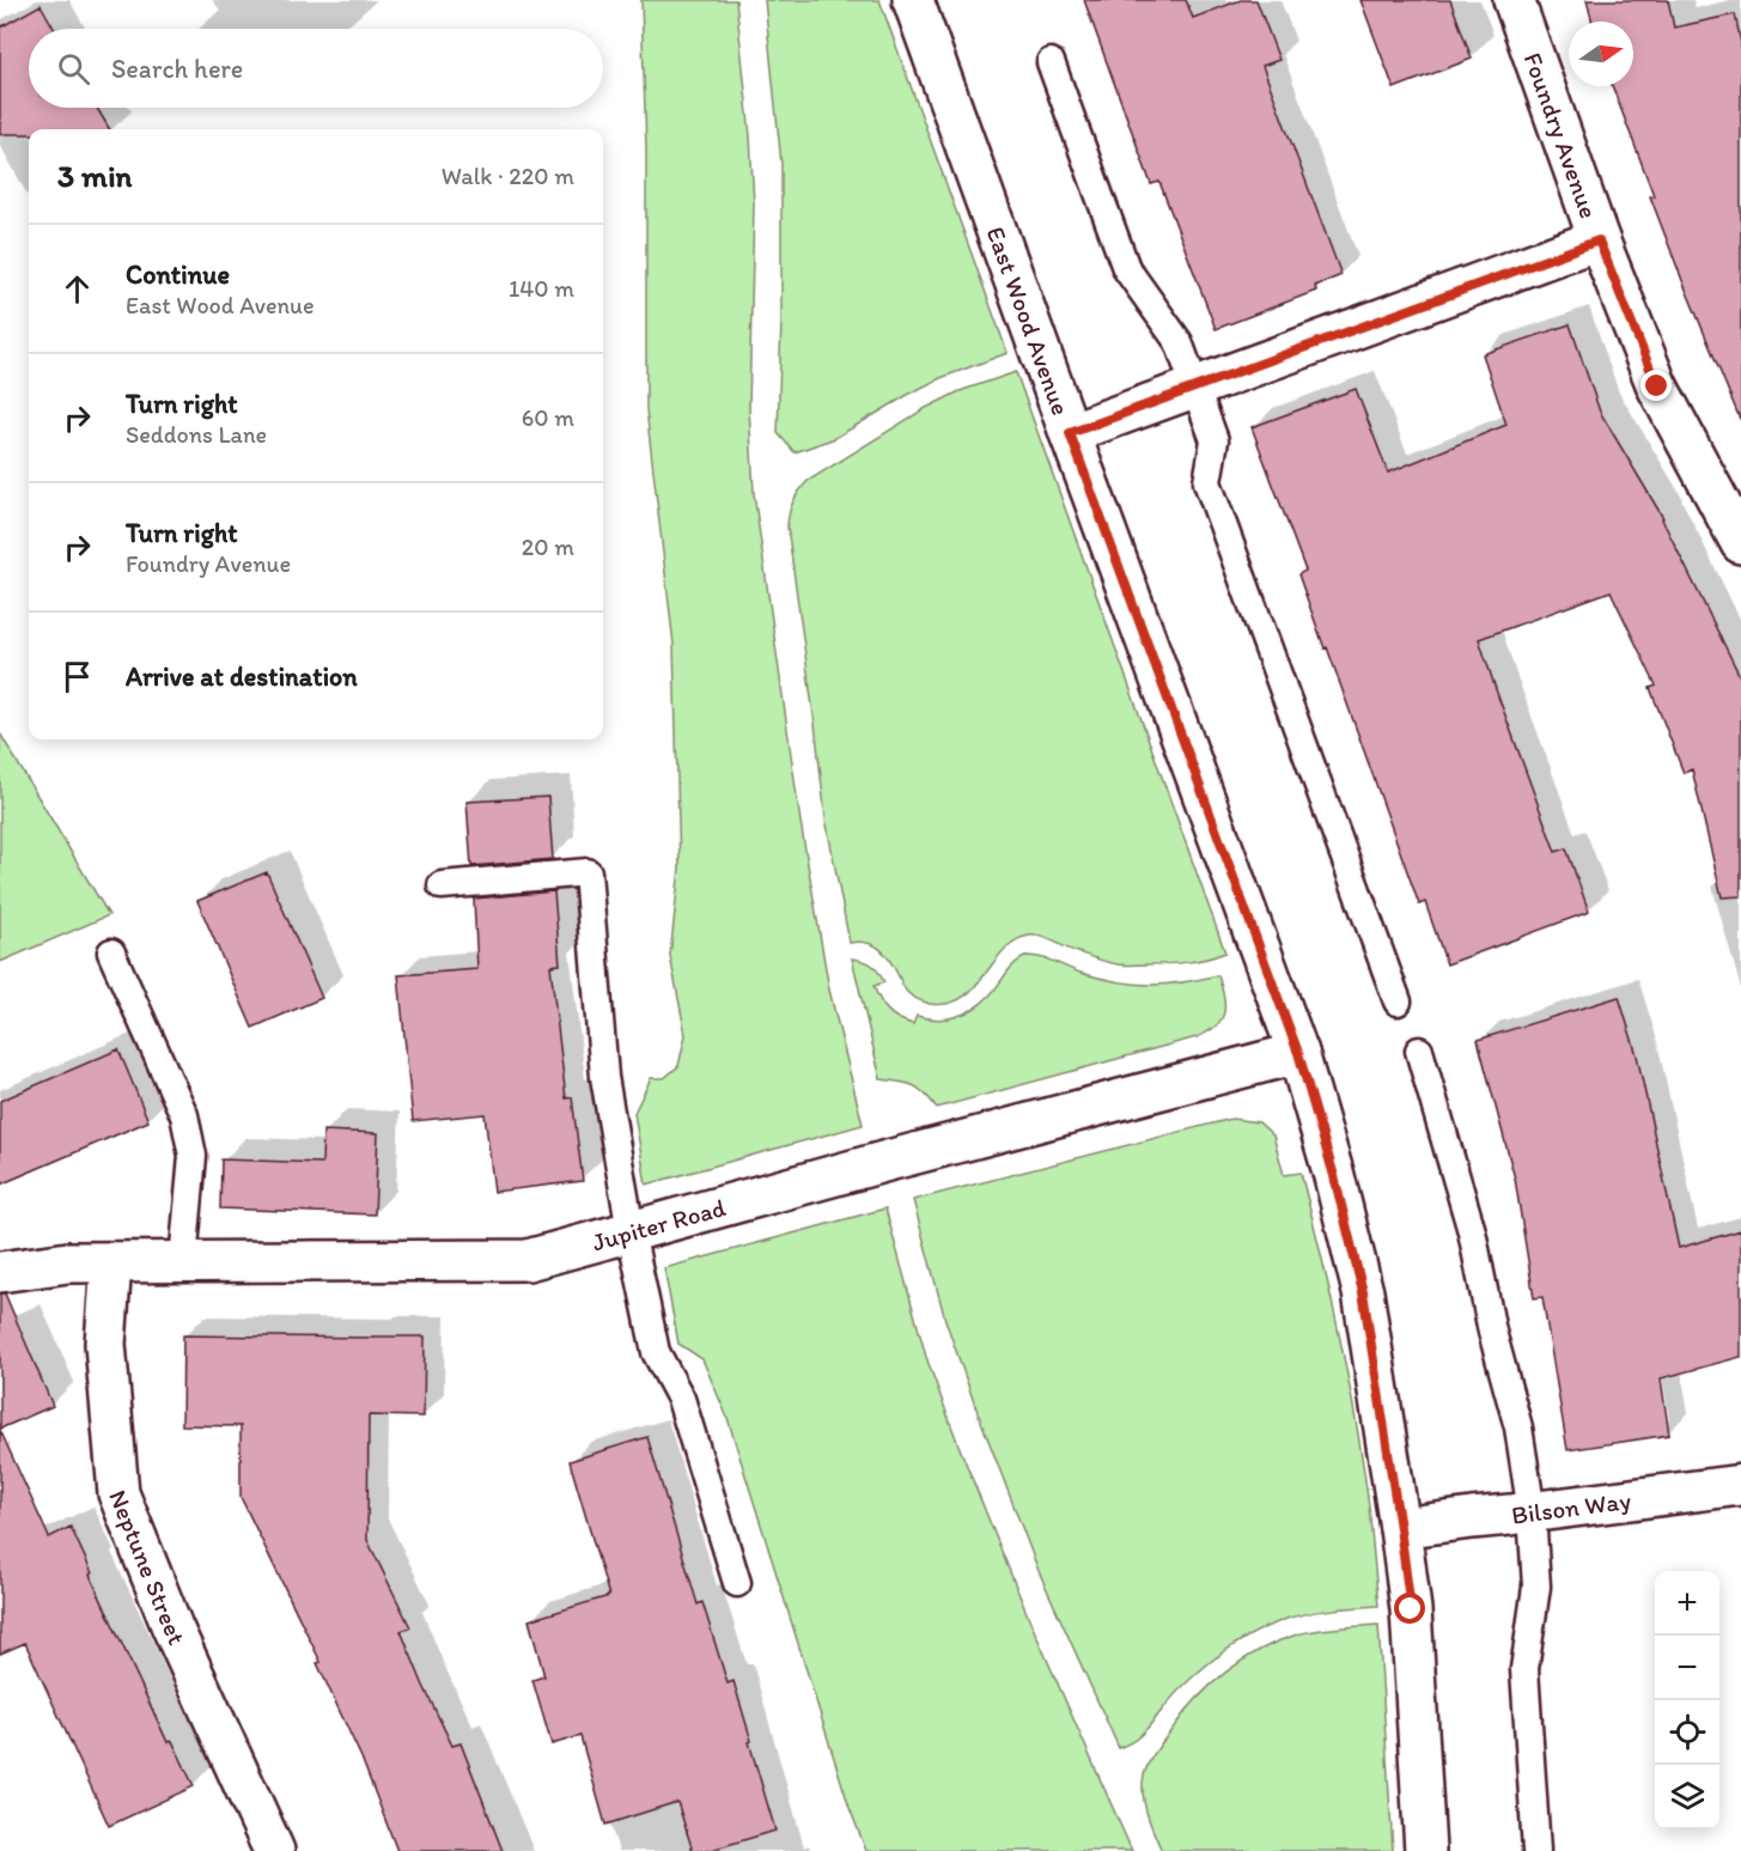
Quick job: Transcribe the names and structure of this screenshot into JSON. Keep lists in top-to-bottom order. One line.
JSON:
{"streets":{"street":["Foundry Avenue","East Wood Avenue","Jupiter Road","Bilson Way","Neptune Street"]},"crossings":[["East Wood Avenue","Jupiter Road"],["East Wood Avenue","Bilson Way"],["Jupiter Road","Neptune Street"]],"north":"right","page":{"search":"Search here","heading":["3 min","Walk · 220 m"],"list":[["Continue","East Wood Avenue","140 m"],["Turn right","Seddons Lane","60 m"],["Turn right","Foundry Avenue","20 m"],"Arrive at destination"],"map_buttons":["+","−"]}}
